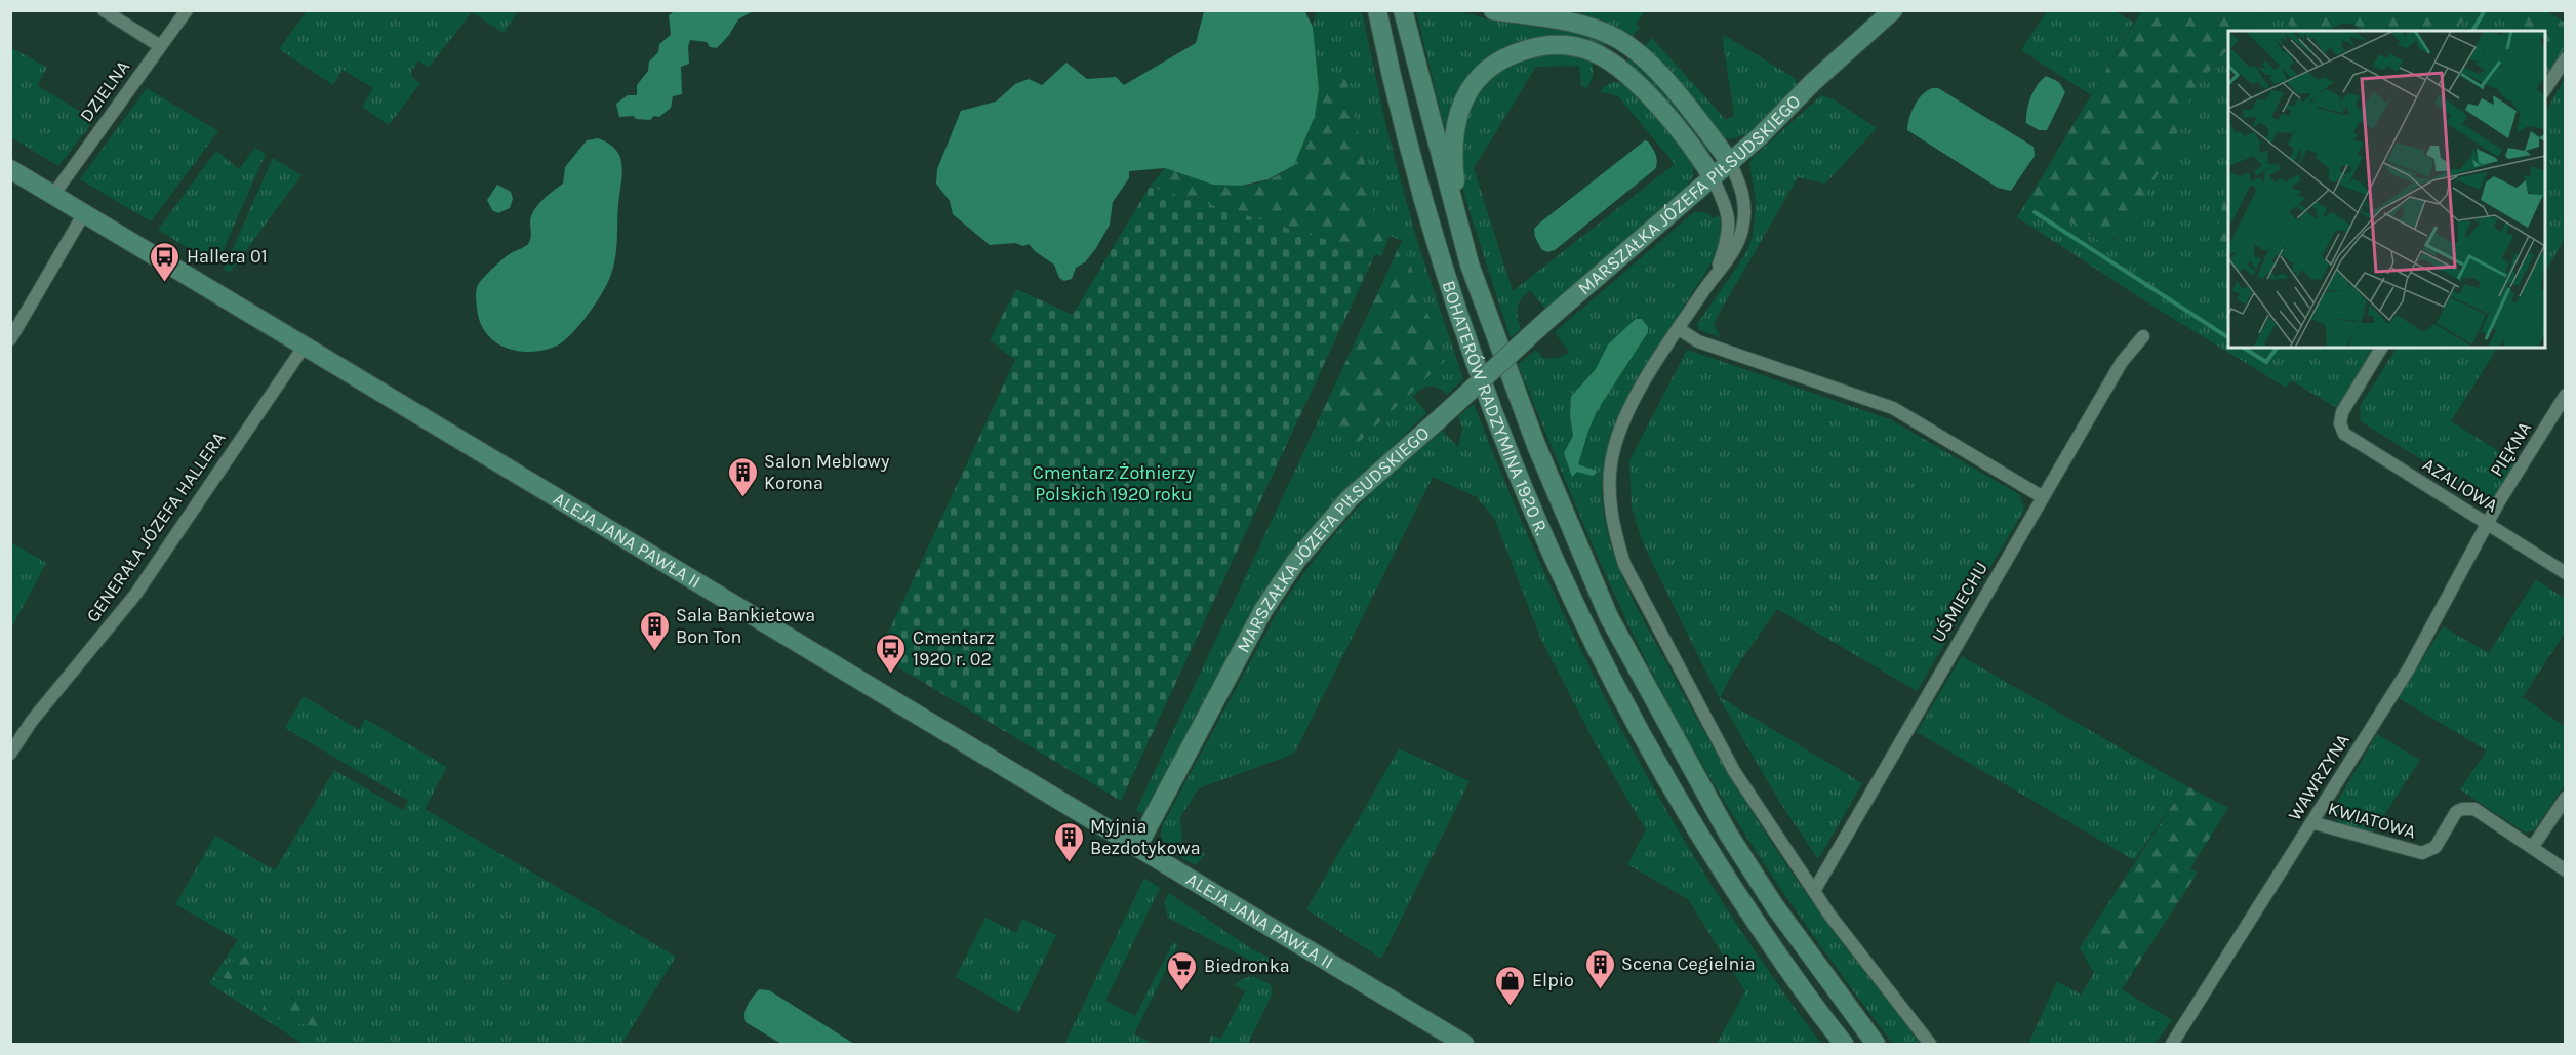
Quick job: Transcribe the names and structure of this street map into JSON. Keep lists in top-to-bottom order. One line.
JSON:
{"streets":{"main road":["MARSZAŁKA JÓZEFA PIŁSUDSKIEGO","BOHATERÓW RADZYMINA 1920 R.","ALEJA JANA PAWŁA II"],"street":["DZIELNA","PIĘKNA","AZALIOWA","GENERAŁA JÓZEFA HALLERA","UŚMIECHU","WAWRZYNA","KWIATOWA"]},"crossings":[["DZIELNA","ALEJA JANA PAWŁA II"],["MARSZAŁKA JÓZEFA PIŁSUDSKIEGO","ALEJA JANA PAWŁA II"],["PIĘKNA","AZALIOWA"],["PIĘKNA","WAWRZYNA"],["AZALIOWA","WAWRZYNA"],["GENERAŁA JÓZEFA HALLERA","ALEJA JANA PAWŁA II"],["WAWRZYNA","KWIATOWA"]],"parks":["Cmentarz Żołnierzy Polskich 1920 roku"],"places":{"bus stop":["Hallera 01","Cmentarz 1920 r. 02"],"building":["Salon Meblowy Korona","Sala Bankietowa Bon Ton","Myjnia Bezdotykowa","Scena Cegielnia"],"supermarket":["Biedronka"],"shop":["Elpio"]}}
